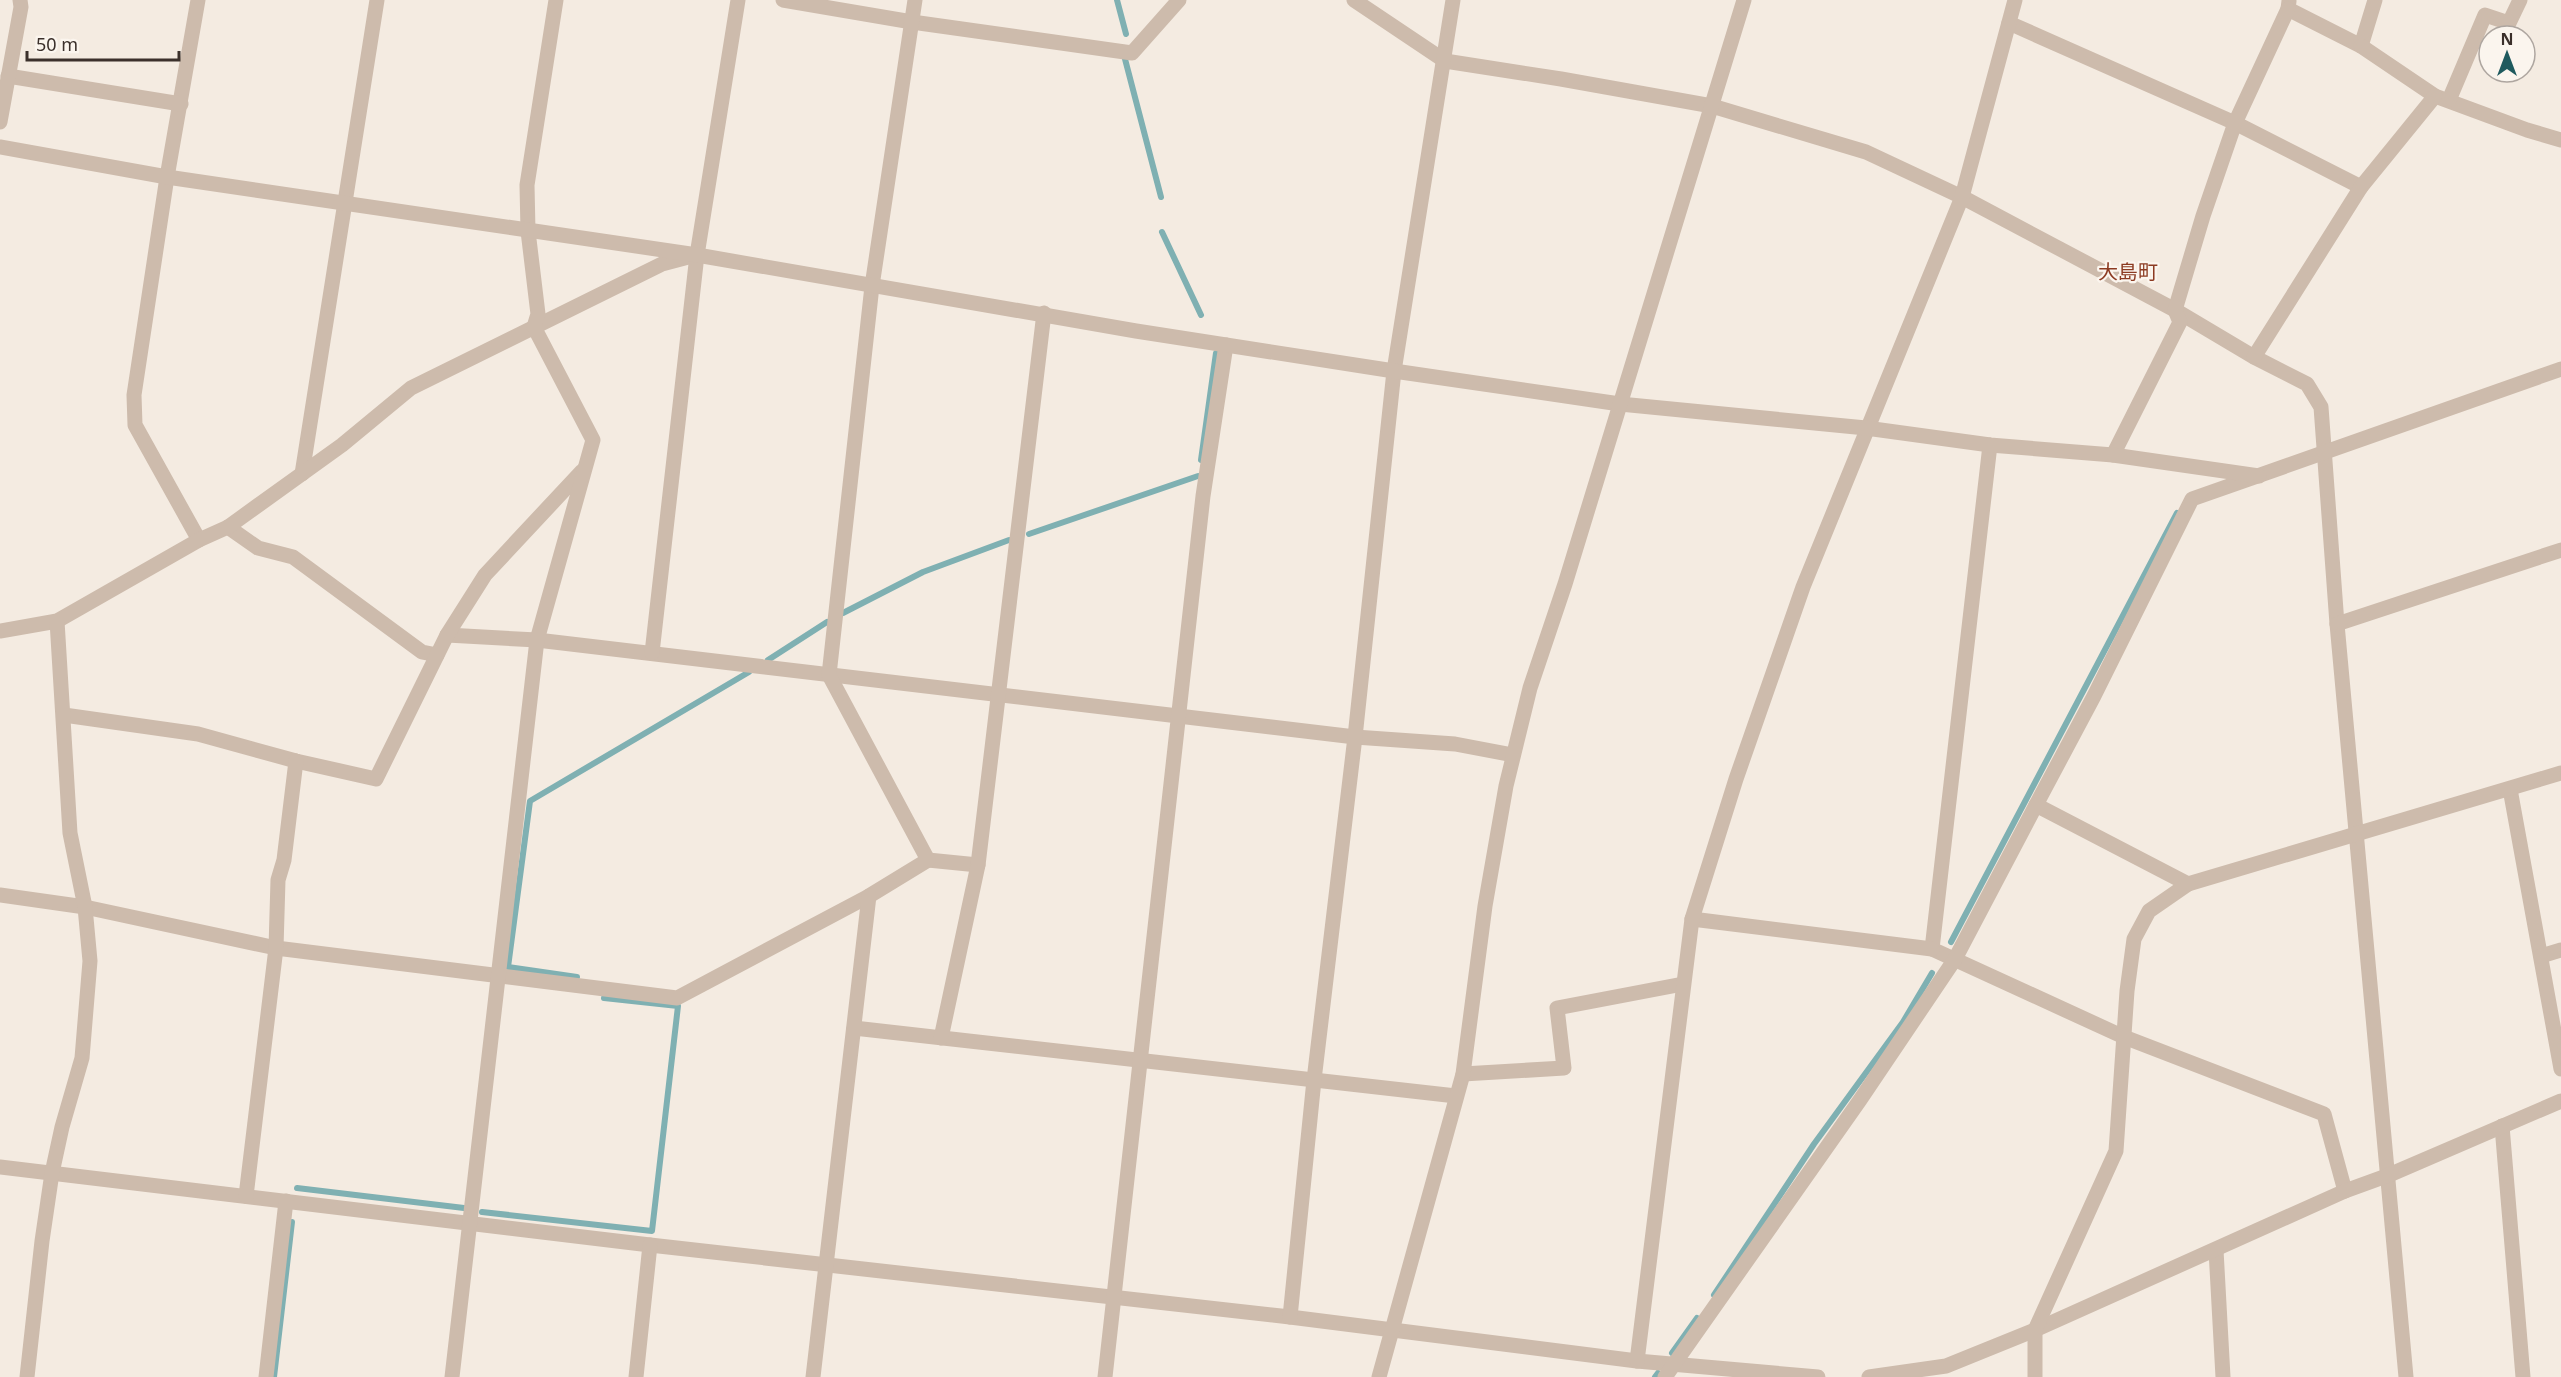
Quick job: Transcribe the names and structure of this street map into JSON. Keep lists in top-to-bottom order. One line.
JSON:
{"districts":["大島町"],"scale_bar":"50 m","north":"top"}
